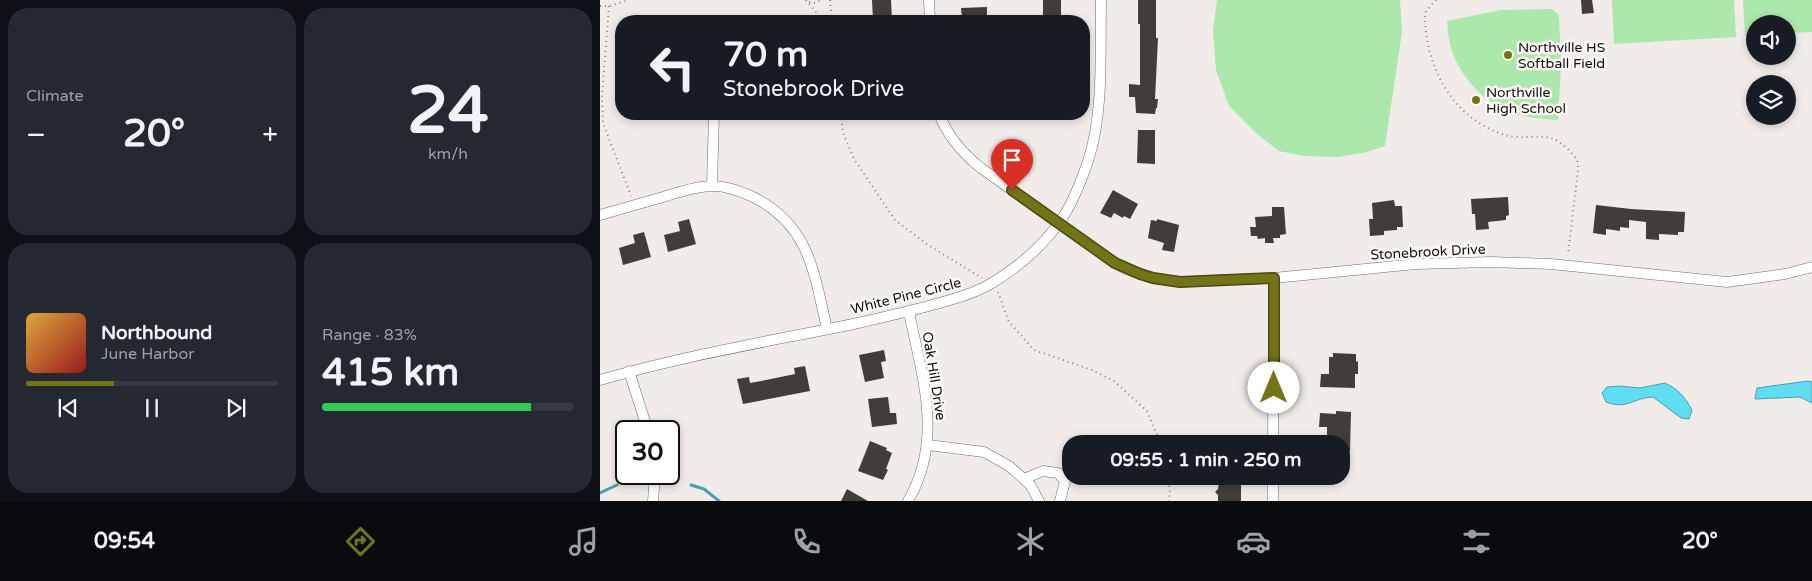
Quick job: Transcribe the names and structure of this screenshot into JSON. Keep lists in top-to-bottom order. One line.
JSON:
{"streets":{"street":["Stonebrook Drive","White Pine Circle","Oak Hill Drive"]},"crossings":[["Stonebrook Drive","White Pine Circle"],["White Pine Circle","Oak Hill Drive"]],"places":["Northville HS Softball Field","Northville High School"],"page":{"tile":["Climate",["24","km/h"],["Range · 83%","415 km"]],"turn":["70 m","Stonebrook Drive"],"heat":["−","20°","+"],"song":["Northbound","June Harbor"],"limit":"30","trip":"09:55 · 1 min · 250 m","tabs":["09:54","20°"]}}
